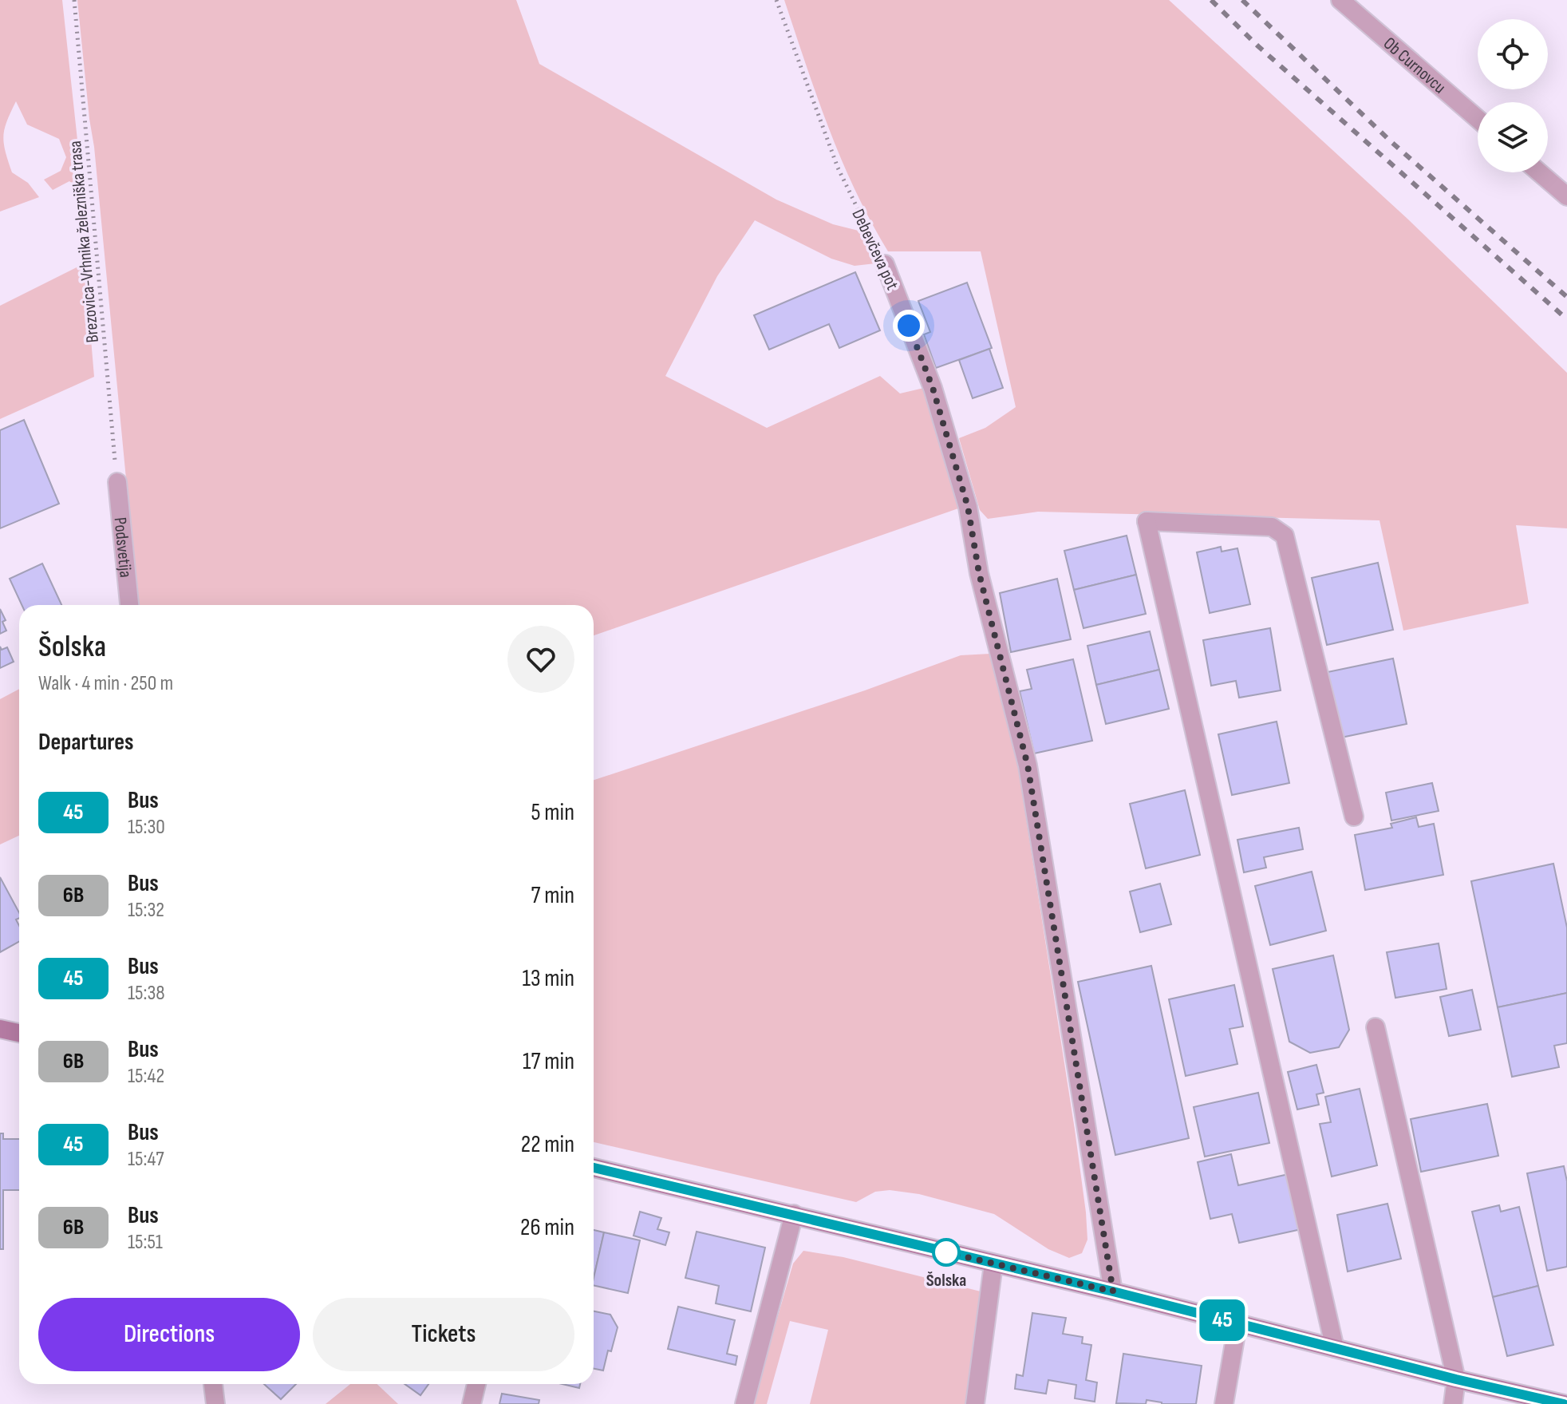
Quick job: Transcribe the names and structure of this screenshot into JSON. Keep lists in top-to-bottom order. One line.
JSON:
{"streets":{"street":["Ob Curnovcu","Debevčeva pot","Podsvetija"],"path":["Brezovica-Vrhnika železniška trasa"]},"crossings":[["Brezovica-Vrhnika železniška trasa","Podsvetija"]],"places":["Šolska"],"lines":["bus line 45"],"page":{"on_map":"45","heading":[["Šolska","Walk · 4 min · 250 m"],"Departures"],"list":[{"mark":"45","name":"Bus","note":"15:30","value":"5 min"},{"mark":"6B","name":"Bus","note":"15:32","value":"7 min"},{"mark":"45","name":"Bus","note":"15:38","value":"13 min"},{"mark":"6B","name":"Bus","note":"15:42","value":"17 min"},{"mark":"45","name":"Bus","note":"15:47","value":"22 min"},{"mark":"6B","name":"Bus","note":"15:51","value":"26 min"}],"buttons":["Directions","Tickets"]}}
